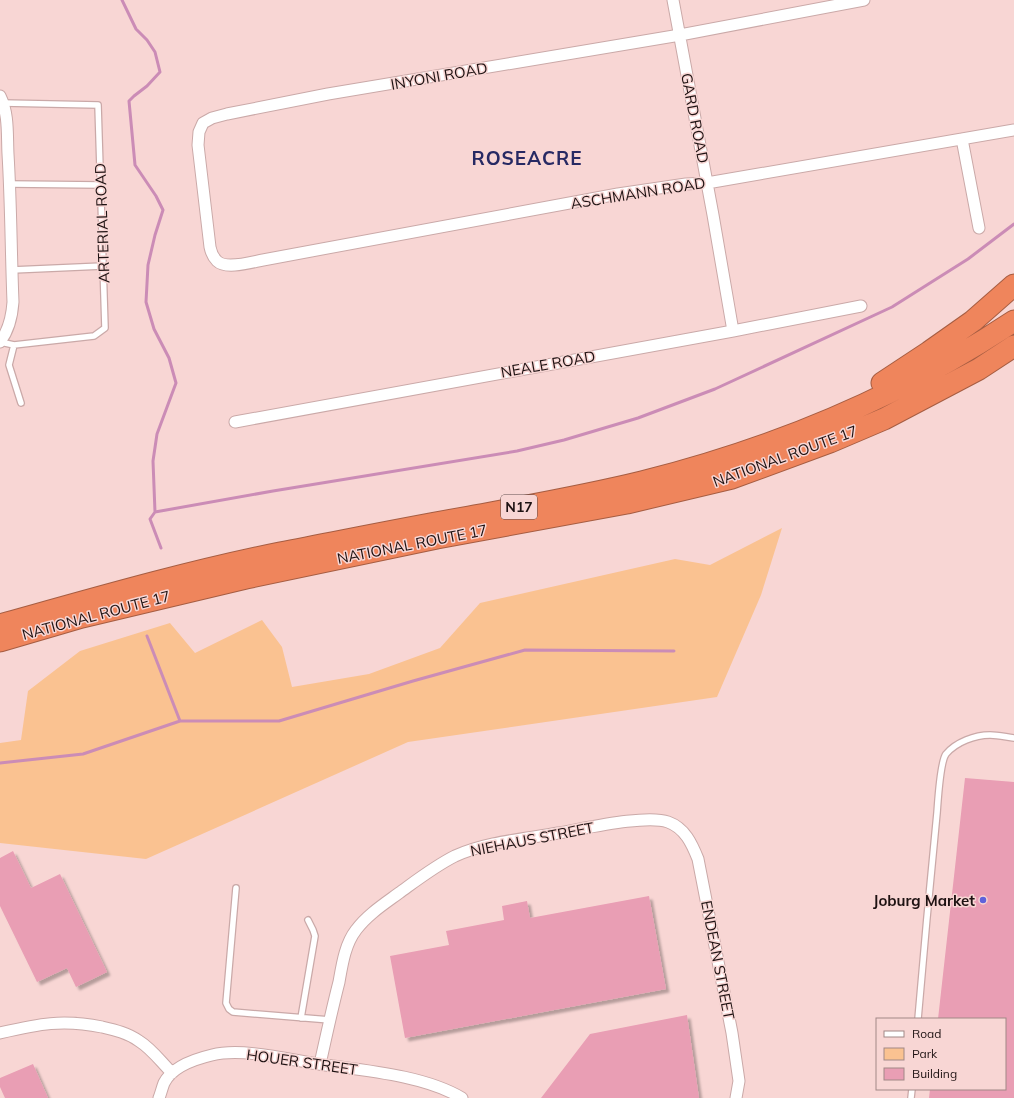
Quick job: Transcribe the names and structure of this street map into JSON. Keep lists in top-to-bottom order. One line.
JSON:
{"streets":{"highway":["NATIONAL ROUTE 17","N17"],"street":["INYONI ROAD","GARD ROAD","ASCHMANN ROAD","NEALE ROAD","NIEHAUS STREET","ENDEAN STREET","HOUER STREET"],"lane":["ARTERIAL ROAD"]},"crossings":[["INYONI ROAD","GARD ROAD"],["INYONI ROAD","ASCHMANN ROAD"],["GARD ROAD","ASCHMANN ROAD"],["GARD ROAD","NEALE ROAD"],["NIEHAUS STREET","ENDEAN STREET"],["NIEHAUS STREET","HOUER STREET"]],"districts":["ROSEACRE"],"places":["Joburg Market"],"legend":["Road","Park","Building"]}
